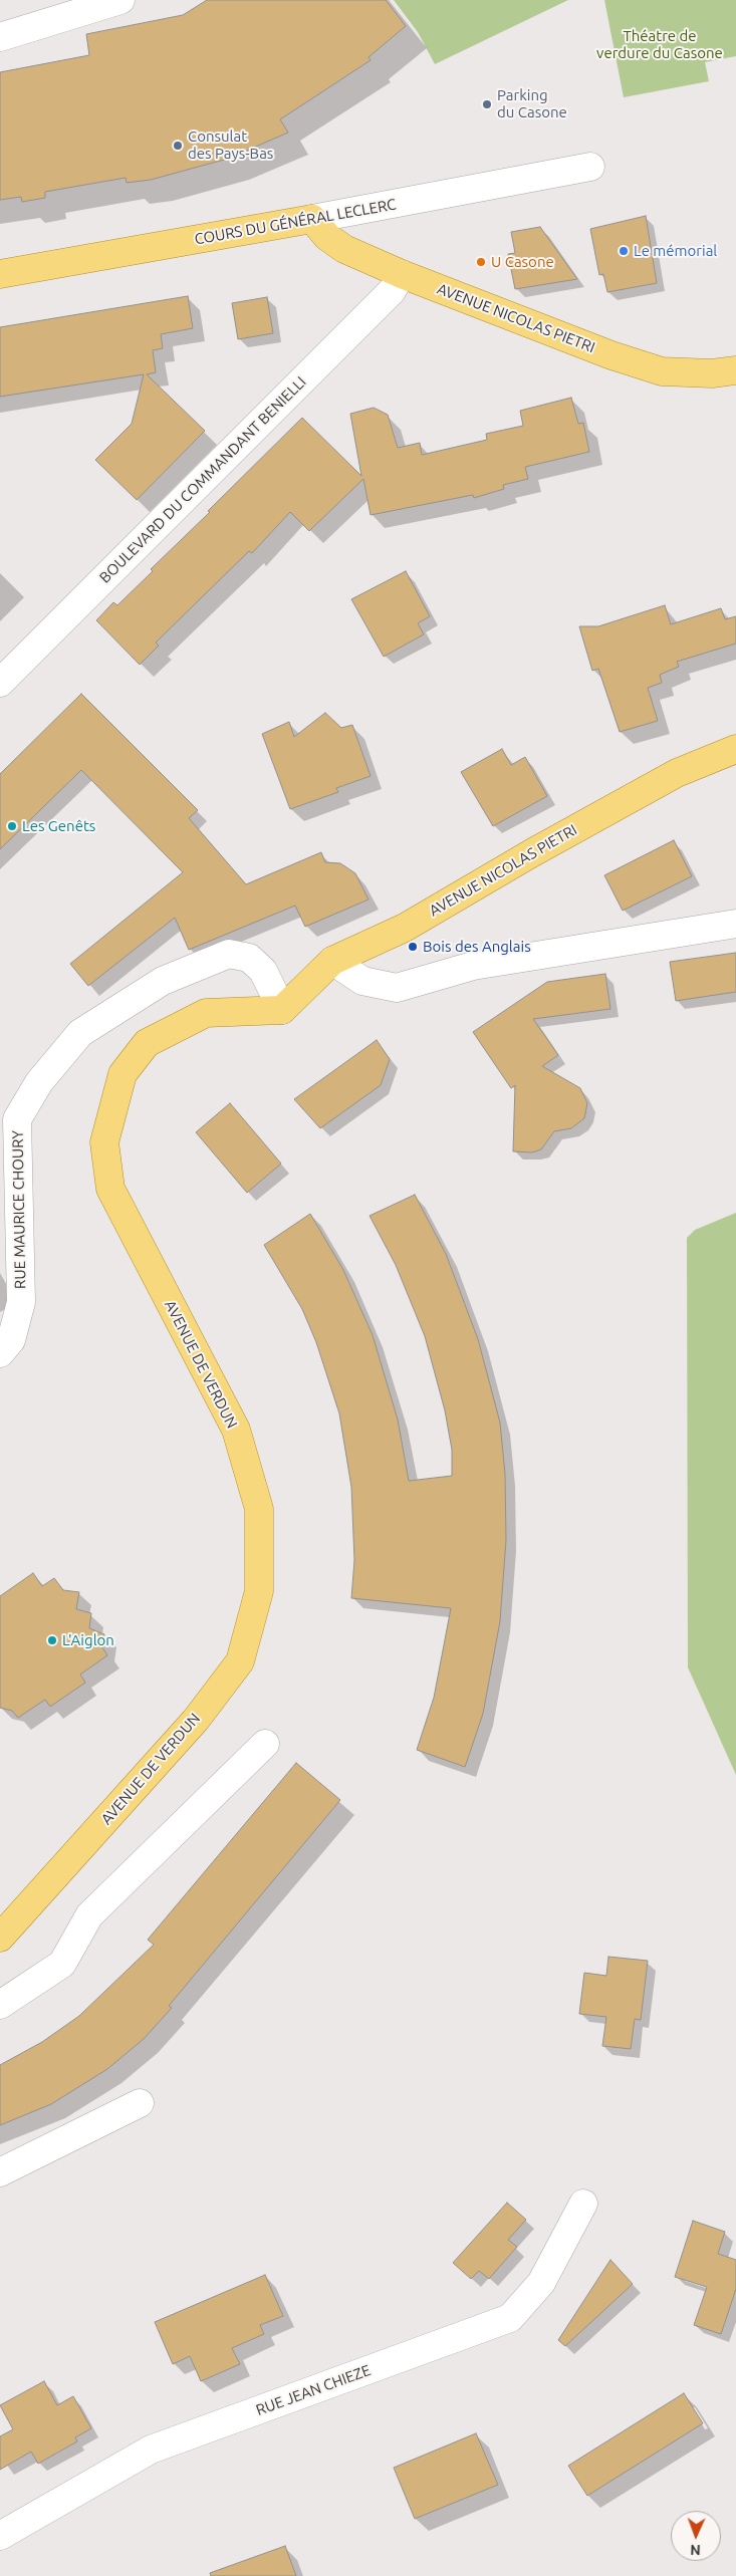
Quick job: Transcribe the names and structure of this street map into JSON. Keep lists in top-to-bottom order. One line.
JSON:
{"streets":{"main road":["COURS DU GÉNÉRAL LECLERC","AVENUE NICOLAS PIETRI","AVENUE DE VERDUN"],"street":["BOULEVARD DU COMMANDANT BENIELLI","RUE MAURICE CHOURY","RUE JEAN CHIEZE"]},"crossings":[["COURS DU GÉNÉRAL LECLERC","AVENUE NICOLAS PIETRI"],["AVENUE NICOLAS PIETRI","BOULEVARD DU COMMANDANT BENIELLI"],["AVENUE NICOLAS PIETRI","RUE MAURICE CHOURY"],["AVENUE NICOLAS PIETRI","AVENUE DE VERDUN"],["RUE MAURICE CHOURY","AVENUE DE VERDUN"]],"parks":["Théatre de verdure du Casone"],"places":["Parking du Casone","Consulat des Pays-Bas","Le mémorial","U Casone","Les Genêts","Bois des Anglais","L'Aiglon"],"north":"bottom"}
